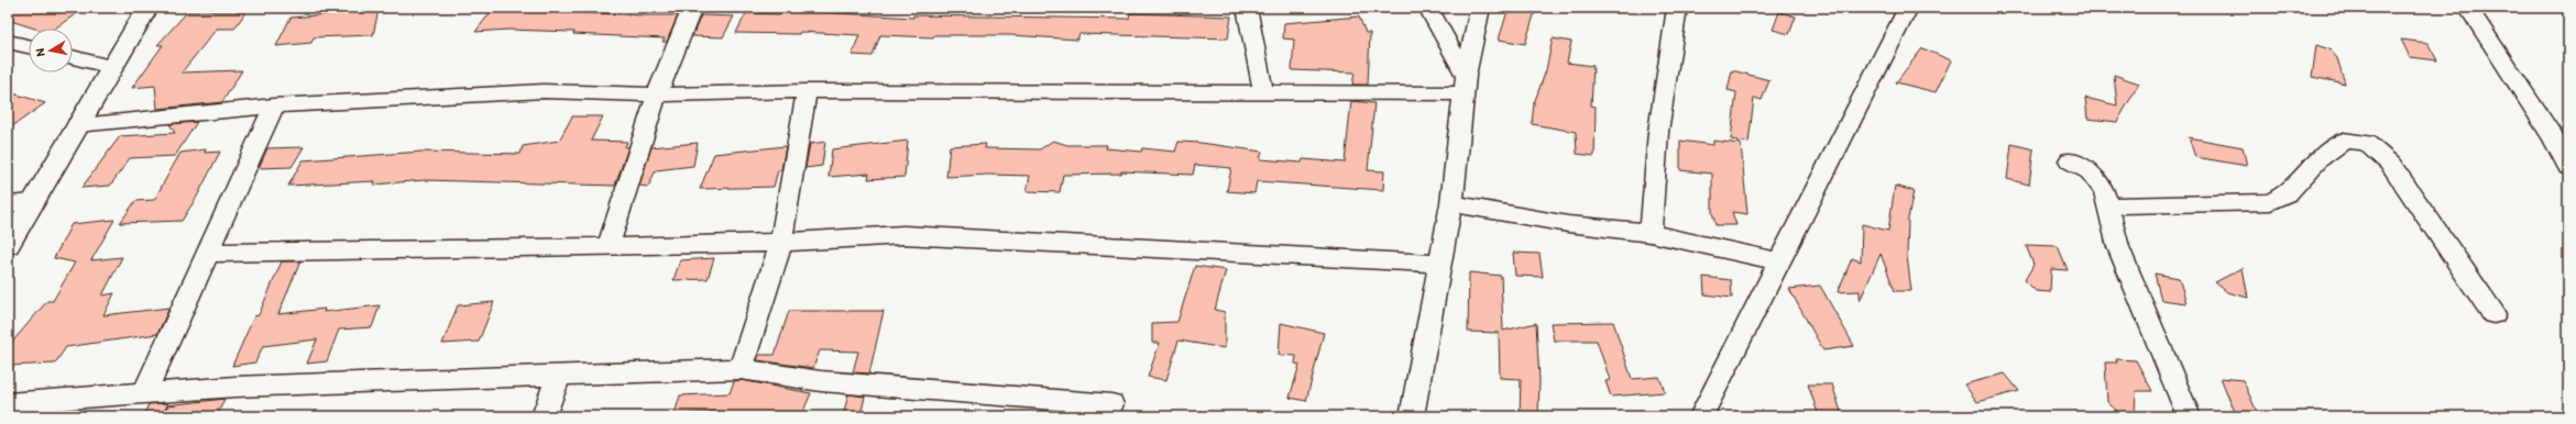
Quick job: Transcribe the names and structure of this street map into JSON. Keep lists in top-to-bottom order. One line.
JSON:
{"north":"left"}
